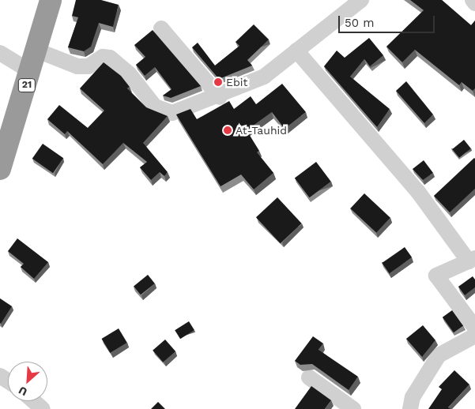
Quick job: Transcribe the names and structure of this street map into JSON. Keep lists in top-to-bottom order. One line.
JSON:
{"streets":{"highway":["21"]},"places":["Ebit","At-Tauhid"],"scale_bar":"50 m","north":"bottom left"}
